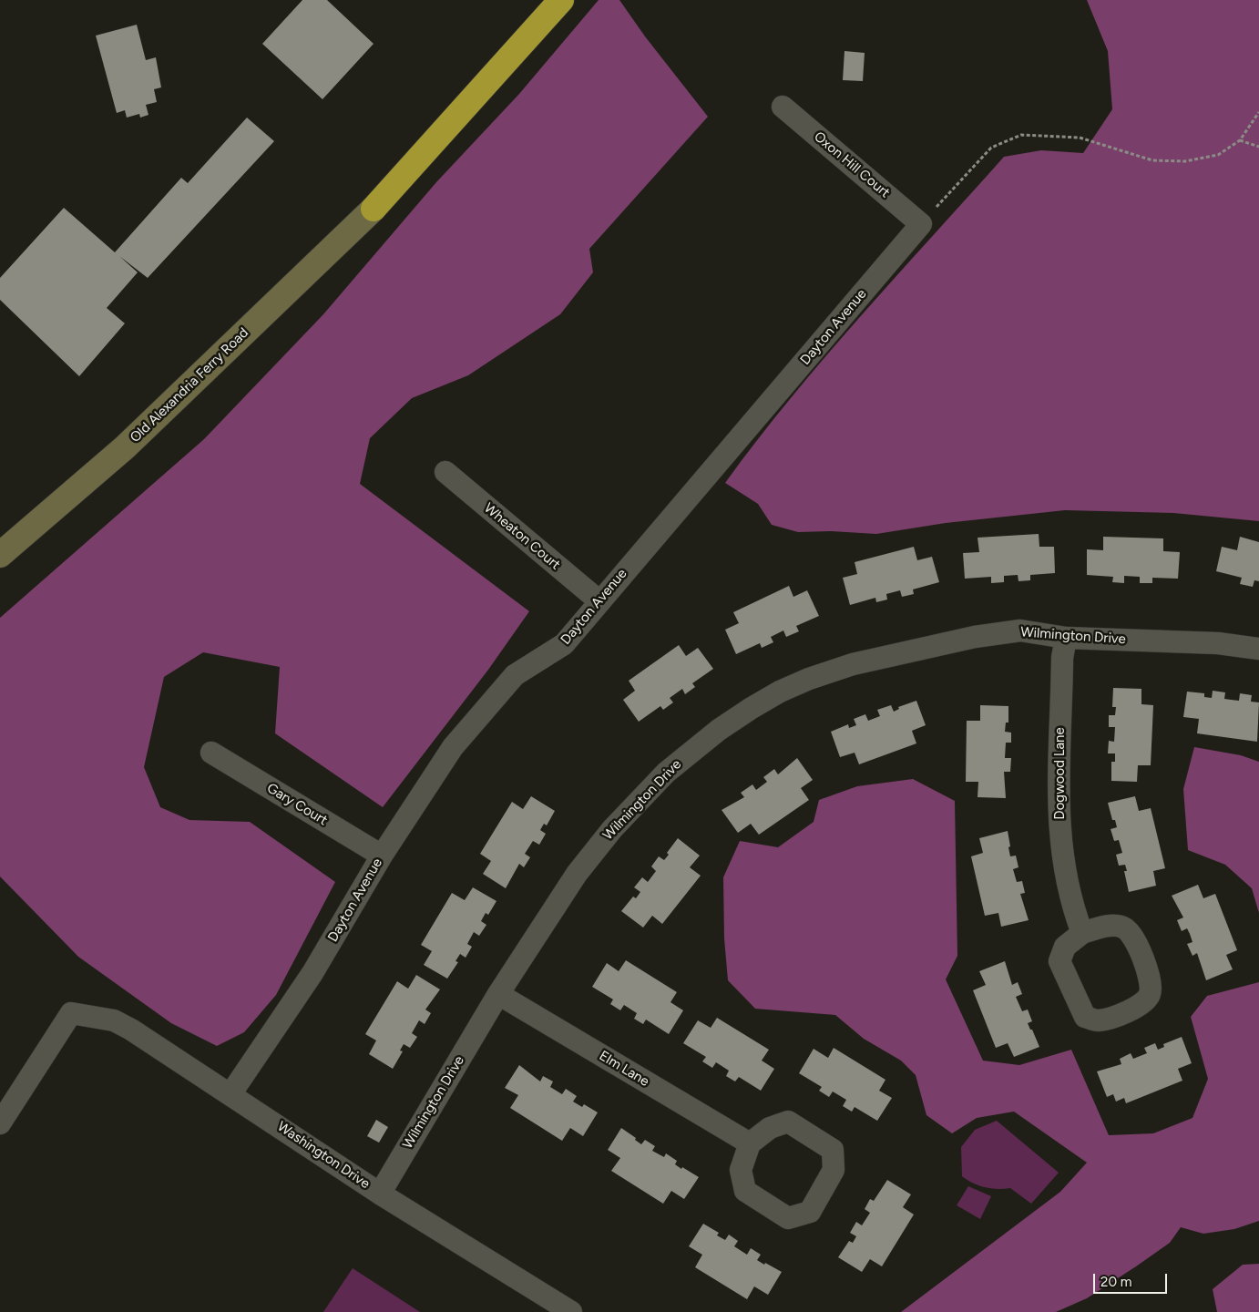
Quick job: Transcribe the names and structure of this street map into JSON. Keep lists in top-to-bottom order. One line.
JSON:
{"streets":{"main road":["Old Alexandria Ferry Road"],"street":["Oxon Hill Court","Dayton Avenue","Wheaton Court","Wilmington Drive","Dogwood Lane","Gary Court","Elm Lane","Washington Drive"]},"crossings":[["Oxon Hill Court","Dayton Avenue"],["Dayton Avenue","Wheaton Court"],["Dayton Avenue","Gary Court"],["Dayton Avenue","Washington Drive"],["Wilmington Drive","Dogwood Lane"],["Wilmington Drive","Elm Lane"],["Wilmington Drive","Washington Drive"]],"scale_bar":"20 m"}
